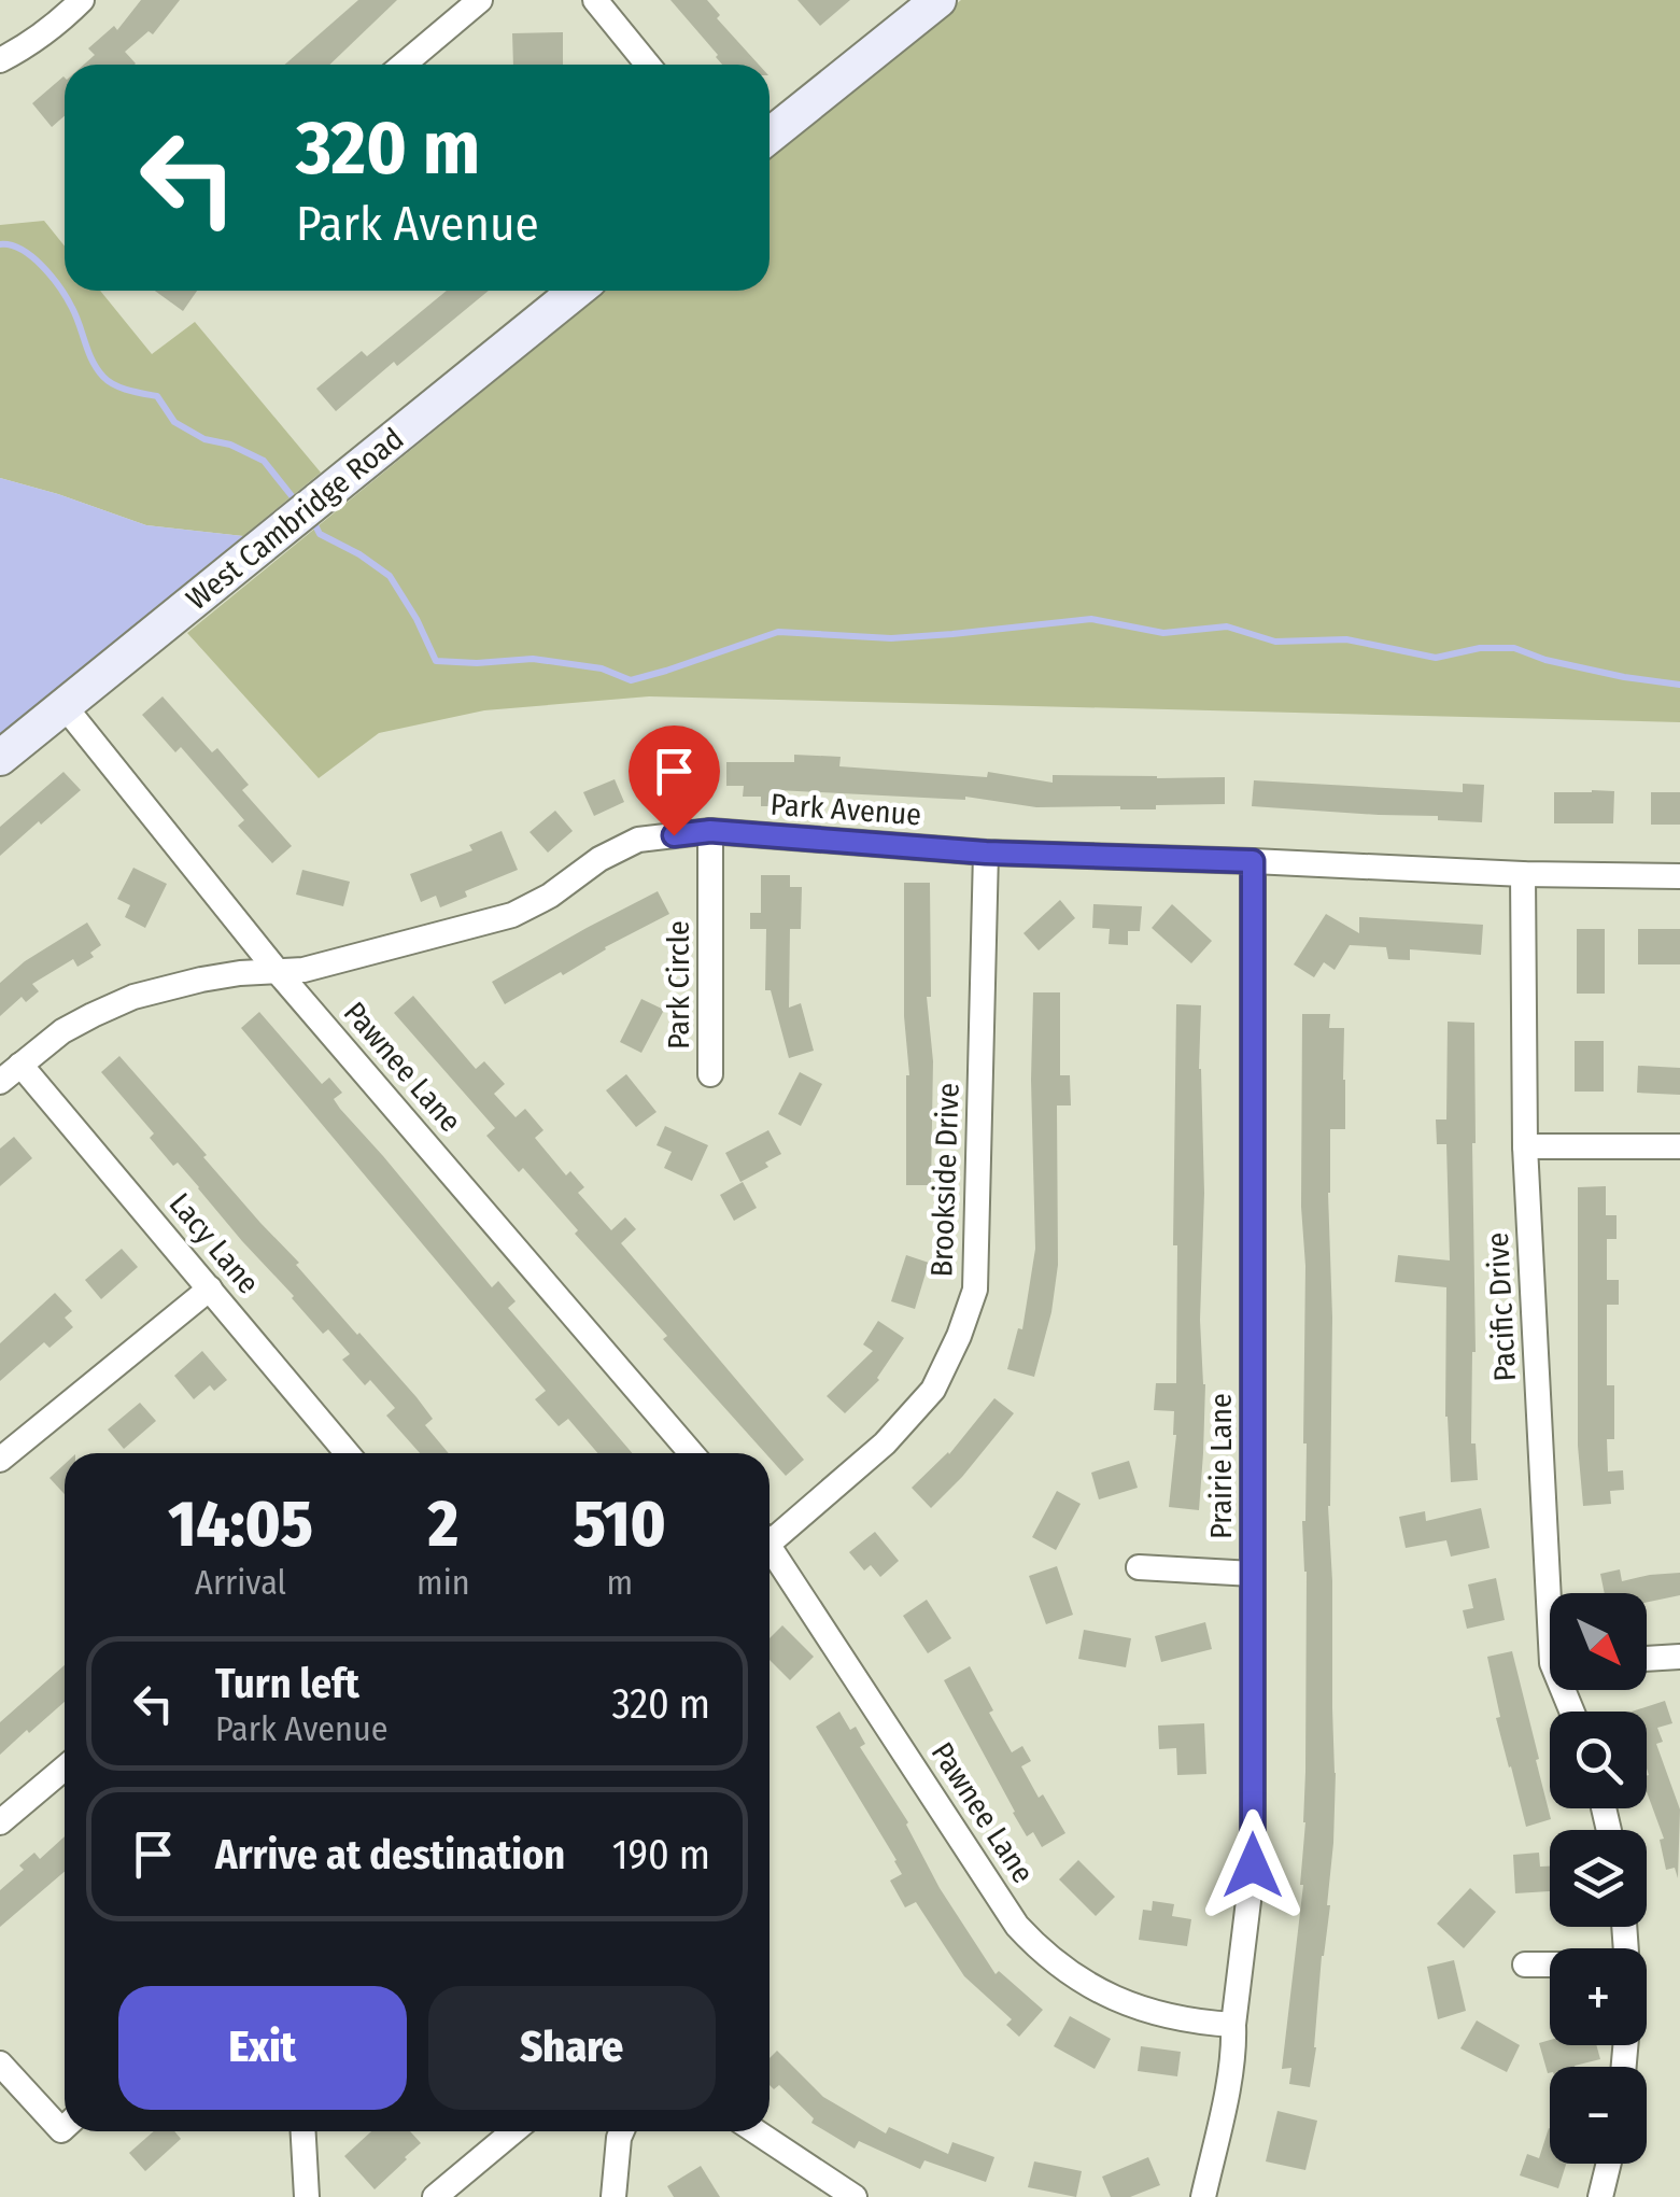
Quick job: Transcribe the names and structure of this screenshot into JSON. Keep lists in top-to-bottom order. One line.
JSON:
{"streets":{"street":["West Cambridge Road","Park Avenue","Park Circle","Pawnee Lane","Brookside Drive","Lacy Lane","Pacific Drive","Prairie Lane"]},"crossings":[["West Cambridge Road","Pawnee Lane"],["Park Avenue","Park Circle"],["Park Avenue","Pawnee Lane"],["Park Avenue","Brookside Drive"],["Park Avenue","Lacy Lane"],["Park Avenue","Pacific Drive"],["Park Avenue","Prairie Lane"],["Pawnee Lane","Prairie Lane"]],"north":"bottom right","page":{"turn":["320 m","Park Avenue"],"eta":["14:05","Arrival","2","min","510","m"],"map_buttons":["+","−"],"list":[{"name":"Turn left","note":"Park Avenue","value":"320 m"},{"name":"Arrive at destination","value":"190 m"}],"buttons":["Exit","Share"]}}
